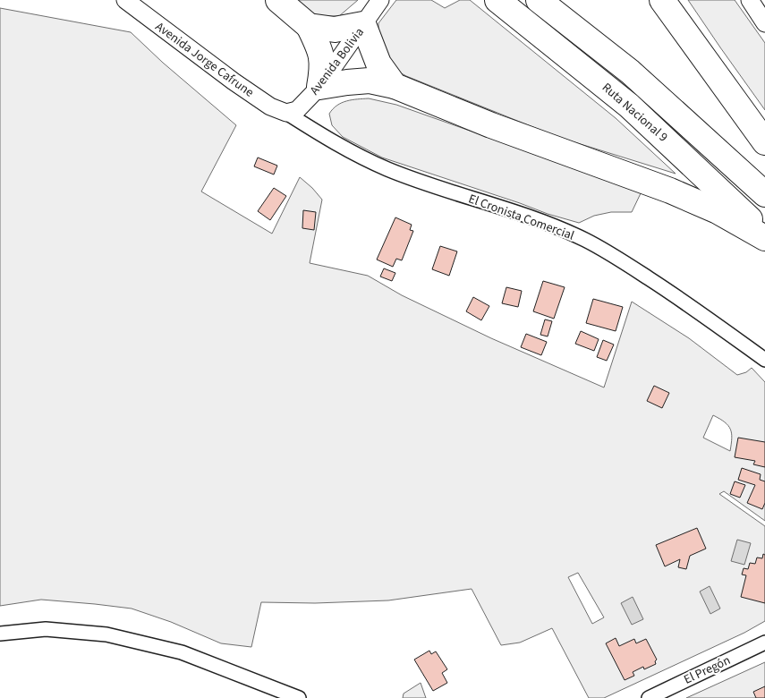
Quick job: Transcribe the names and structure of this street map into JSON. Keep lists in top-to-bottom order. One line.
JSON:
{"streets":{"highway":["Ruta Nacional 9"],"street":["Avenida Jorge Cafrune","Avenida Bolivia","El Cronista Comercial","El Pregón"]},"crossings":[["Avenida Jorge Cafrune","Avenida Bolivia"],["Avenida Jorge Cafrune","El Cronista Comercial"],["Avenida Bolivia","El Cronista Comercial"]]}
